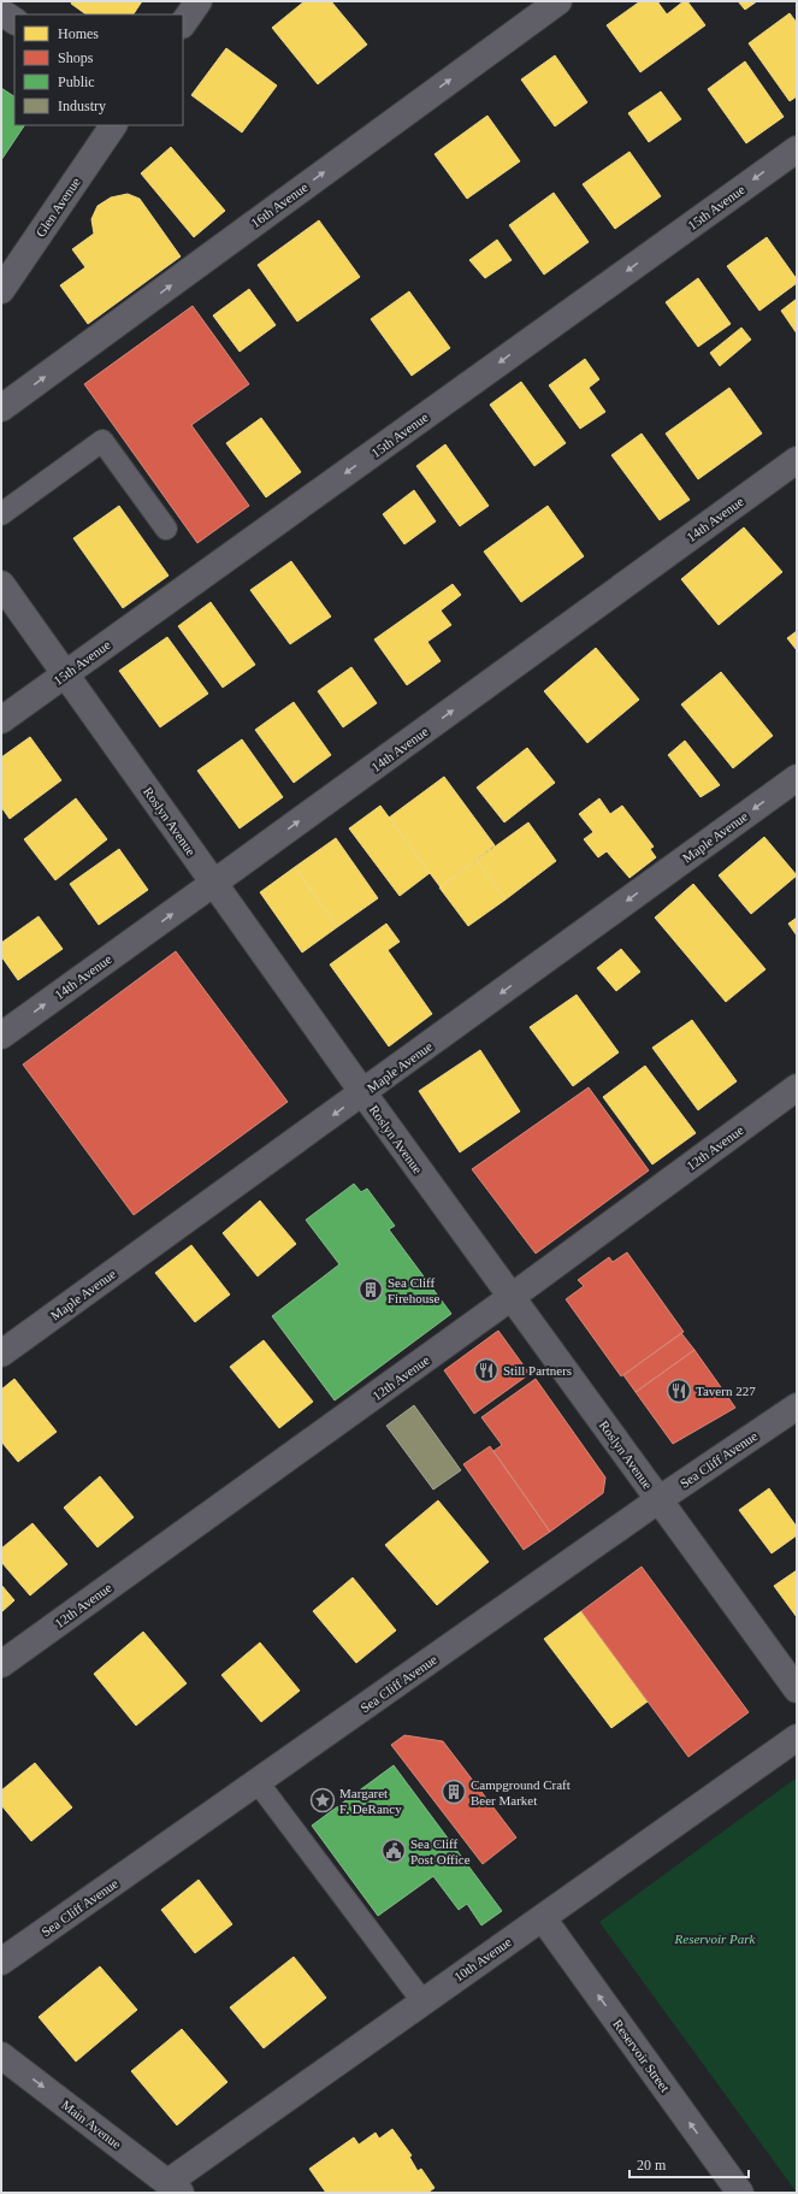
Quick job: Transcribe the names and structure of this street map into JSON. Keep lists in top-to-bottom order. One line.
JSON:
{"streets":{"street":["16th Avenue","Glen Avenue","15th Avenue","14th Avenue","Roslyn Avenue","Maple Avenue","12th Avenue","Sea Cliff Avenue","10th Avenue","Reservoir Street","Main Avenue"]},"crossings":[["15th Avenue","Roslyn Avenue"],["14th Avenue","Roslyn Avenue"],["Roslyn Avenue","Maple Avenue"],["Roslyn Avenue","12th Avenue"],["Roslyn Avenue","Sea Cliff Avenue"],["10th Avenue","Reservoir Street"],["10th Avenue","Main Avenue"]],"one_way":["16th Avenue","15th Avenue","14th Avenue","Maple Avenue","Reservoir Street","Main Avenue"],"parks":["Reservoir Park"],"places":{"building":["Sea Cliff Firehouse","Campground Craft Beer Market"],"restaurant":["Still Partners","Tavern 227"],"place":["Margaret F. DeRancy"],"public building":["Sea Cliff Post Office"]},"legend":["Homes","Shops","Public","Industry"],"scale_bar":"20 m"}
